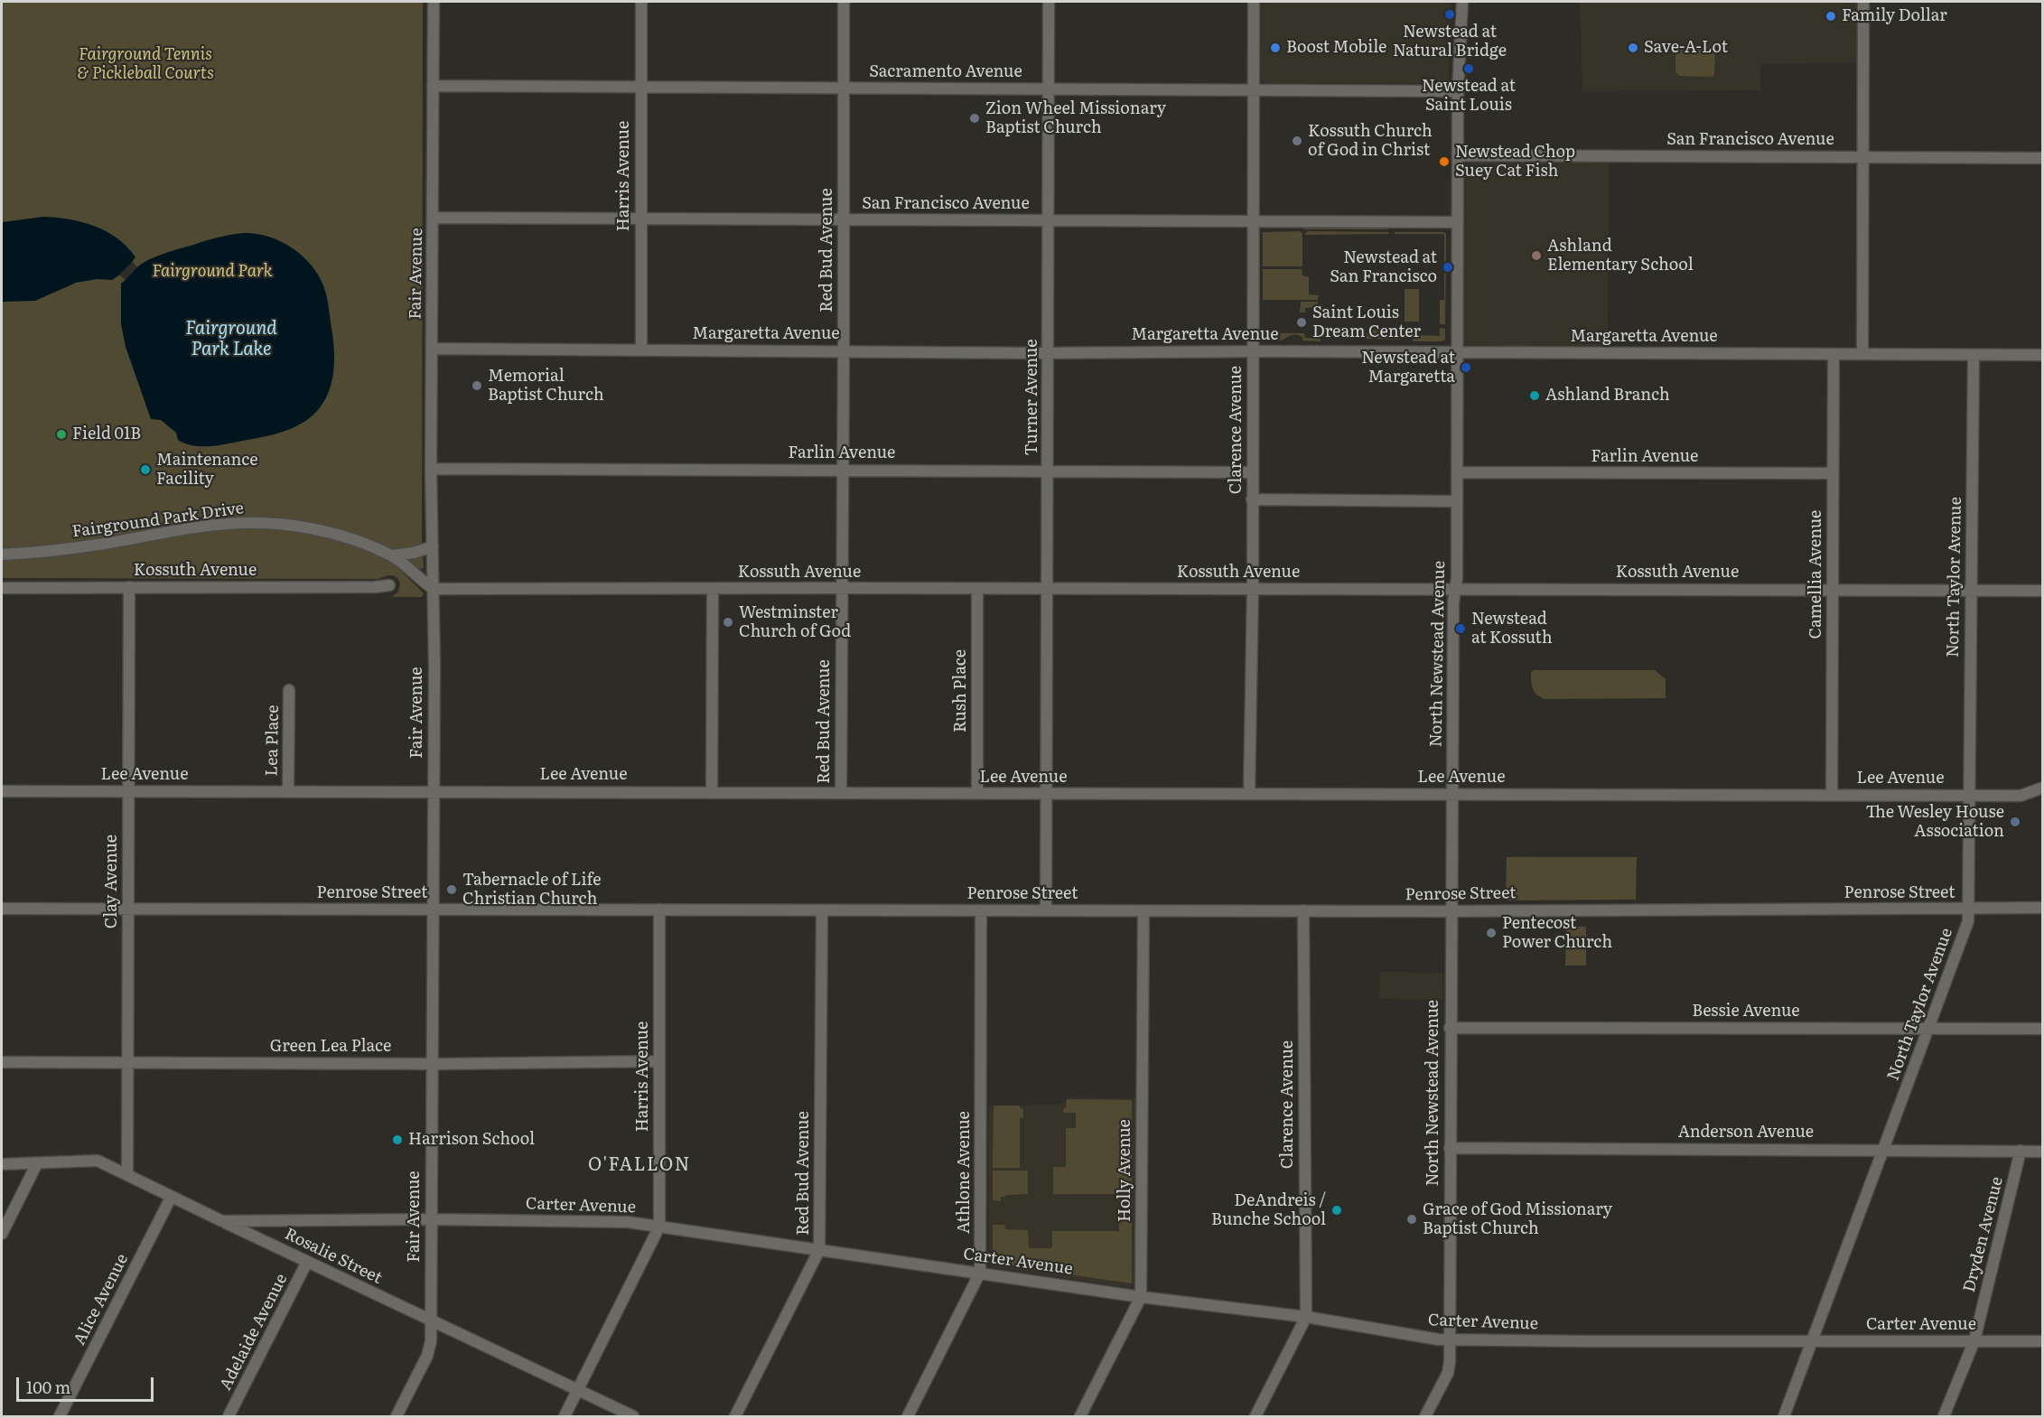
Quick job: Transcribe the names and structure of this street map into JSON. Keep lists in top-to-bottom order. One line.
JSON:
{"streets":{"street":["Sacramento Avenue","San Francisco Avenue","Harris Avenue","Red Bud Avenue","Fair Avenue","Margaretta Avenue","Turner Avenue","Clarence Avenue","Farlin Avenue","Fairground Park Drive","Kossuth Avenue","Camellia Avenue","North Taylor Avenue","North Newstead Avenue","Rush Place","Lea Place","Lee Avenue","Clay Avenue","Penrose Street","Bessie Avenue","Green Lea Place","Anderson Avenue","Holly Avenue","Athlone Avenue","Carter Avenue","Dryden Avenue","Rosalie Street","Alice Avenue","Adelaide Avenue"]},"crossings":[["Sacramento Avenue","Harris Avenue"],["Sacramento Avenue","Red Bud Avenue"],["Sacramento Avenue","Fair Avenue"],["Sacramento Avenue","Turner Avenue"],["Sacramento Avenue","Clarence Avenue"],["Sacramento Avenue","North Newstead Avenue"],["San Francisco Avenue","Harris Avenue"],["San Francisco Avenue","Red Bud Avenue"],["San Francisco Avenue","Fair Avenue"],["San Francisco Avenue","Turner Avenue"],["San Francisco Avenue","Clarence Avenue"],["San Francisco Avenue","North Newstead Avenue"],["Harris Avenue","Margaretta Avenue"],["Harris Avenue","Penrose Street"],["Harris Avenue","Green Lea Place"],["Harris Avenue","Carter Avenue"],["Harris Avenue","Rosalie Street"],["Red Bud Avenue","Margaretta Avenue"],["Red Bud Avenue","Farlin Avenue"],["Red Bud Avenue","Kossuth Avenue"],["Red Bud Avenue","Lee Avenue"],["Red Bud Avenue","Penrose Street"],["Red Bud Avenue","Carter Avenue"],["Fair Avenue","Margaretta Avenue"],["Fair Avenue","Farlin Avenue"],["Fair Avenue","Fairground Park Drive"],["Fair Avenue","Kossuth Avenue"],["Fair Avenue","Lee Avenue"],["Fair Avenue","Penrose Street"],["Fair Avenue","Green Lea Place"],["Fair Avenue","Carter Avenue"],["Fair Avenue","Rosalie Street"],["Margaretta Avenue","Turner Avenue"],["Margaretta Avenue","Clarence Avenue"],["Margaretta Avenue","Camellia Avenue"],["Margaretta Avenue","North Taylor Avenue"],["Margaretta Avenue","North Newstead Avenue"],["Turner Avenue","Farlin Avenue"],["Turner Avenue","Kossuth Avenue"],["Turner Avenue","Lee Avenue"],["Clarence Avenue","Farlin Avenue"],["Clarence Avenue","Kossuth Avenue"],["Clarence Avenue","Lee Avenue"],["Clarence Avenue","Penrose Street"],["Clarence Avenue","Carter Avenue"],["Farlin Avenue","Camellia Avenue"],["Farlin Avenue","North Newstead Avenue"],["Fairground Park Drive","Kossuth Avenue"],["Kossuth Avenue","Camellia Avenue"],["Kossuth Avenue","North Taylor Avenue"],["Kossuth Avenue","North Newstead Avenue"],["Kossuth Avenue","Rush Place"],["Kossuth Avenue","Clay Avenue"],["Camellia Avenue","Lee Avenue"],["North Taylor Avenue","Lee Avenue"],["North Taylor Avenue","Penrose Street"],["North Taylor Avenue","Bessie Avenue"],["North Taylor Avenue","Anderson Avenue"],["North Taylor Avenue","Carter Avenue"],["North Newstead Avenue","Lee Avenue"],["North Newstead Avenue","Penrose Street"],["North Newstead Avenue","Bessie Avenue"],["North Newstead Avenue","Anderson Avenue"],["North Newstead Avenue","Carter Avenue"],["Rush Place","Lee Avenue"],["Lea Place","Lee Avenue"],["Lee Avenue","Clay Avenue"],["Clay Avenue","Penrose Street"],["Clay Avenue","Green Lea Place"],["Clay Avenue","Carter Avenue"],["Penrose Street","Holly Avenue"],["Penrose Street","Athlone Avenue"],["Anderson Avenue","Dryden Avenue"],["Holly Avenue","Carter Avenue"],["Athlone Avenue","Carter Avenue"],["Carter Avenue","Dryden Avenue"],["Carter Avenue","Rosalie Street"],["Carter Avenue","Alice Avenue"],["Rosalie Street","Adelaide Avenue"]],"districts":["O'FALLON"],"water":["Fairground Park Lake"],"parks":["Fairground Tennis & Pickleball Courts","Fairground Park"],"places":["Newstead at Natural Bridge","Family Dollar","Boost Mobile","Save-A-Lot","Newstead at Saint Louis","Zion Wheel Missionary Baptist Church","Kossuth Church of God in Christ","Newstead Chop Suey Cat Fish","Ashland Elementary School","Newstead at San Francisco","Saint Louis Dream Center","Newstead at Margaretta","Memorial Baptist Church","Ashland Branch","Field 01B","Maintenance Facility","Westminster Church of God","Newstead at Kossuth","The Wesley House Association","Tabernacle of Life Christian Church","Pentecost Power Church","Harrison School","DeAndreis / Bunche School","Grace of God Missionary Baptist Church"],"scale_bar":"100 m"}
